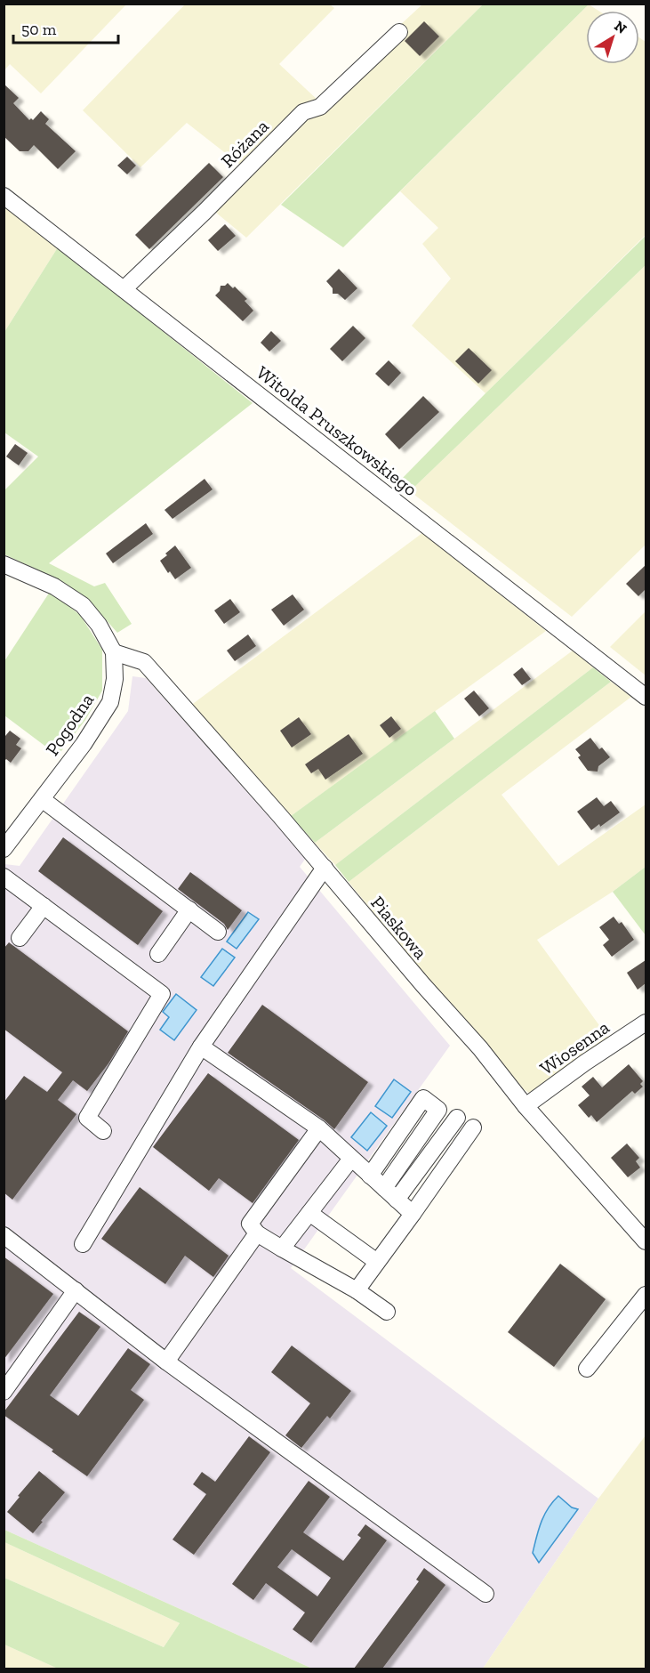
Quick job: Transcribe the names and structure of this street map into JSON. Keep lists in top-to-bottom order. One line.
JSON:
{"streets":{"street":["Różana","Witolda Pruszkowskiego","Pogodna","Piaskowa","Wiosenna"]},"crossings":[["Różana","Witolda Pruszkowskiego"],["Pogodna","Piaskowa"],["Piaskowa","Wiosenna"]],"scale_bar":"50 m","north":"top right"}
